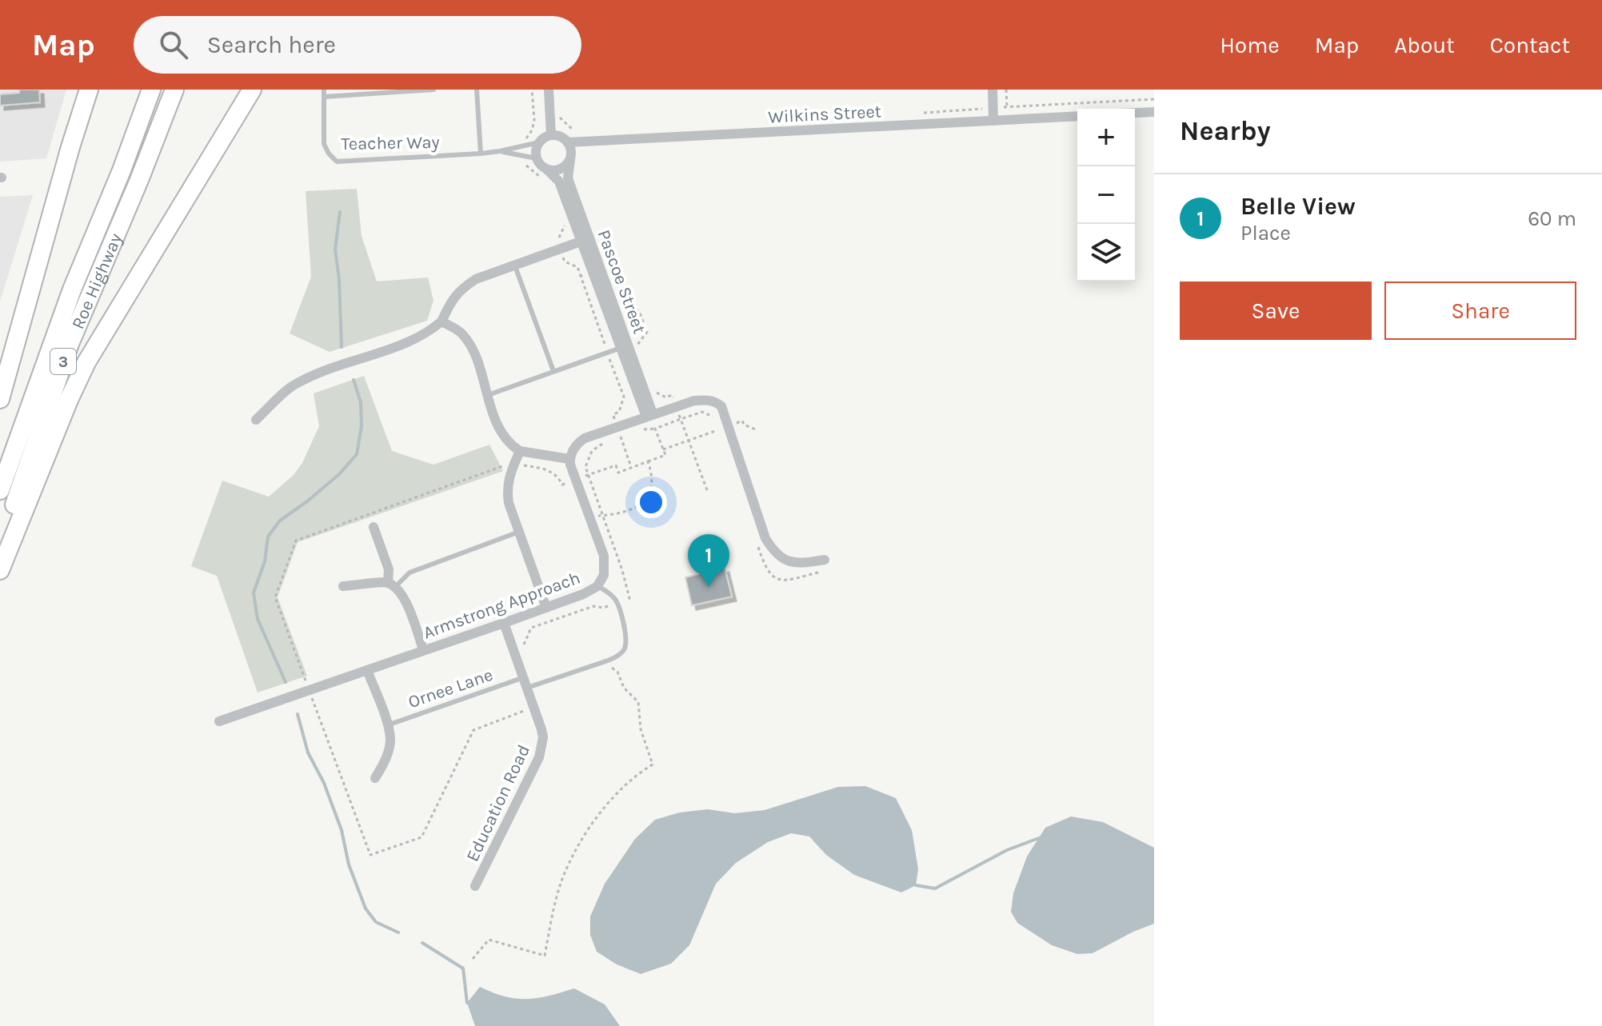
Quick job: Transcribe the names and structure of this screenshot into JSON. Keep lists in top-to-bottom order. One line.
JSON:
{"streets":{"highway":["Roe Highway","3"],"street":["Wilkins Street","Pascoe Street","Armstrong Approach","Education Road"],"lane":["Teacher Way","Ornee Lane"]},"crossings":[["Wilkins Street","Teacher Way"],["Wilkins Street","Pascoe Street"],["Teacher Way","Pascoe Street"],["Armstrong Approach","Education Road"],["Ornee Lane","Education Road"]],"page":{"header":"Map","search":"Search here","nav":["Home","Map","About","Contact"],"heading":"Nearby","map_buttons":["+","−"],"list":[{"mark":"1","name":"Belle View","note":"Place","value":"60 m"}],"buttons":["Save","Share"],"pins":"1"}}
